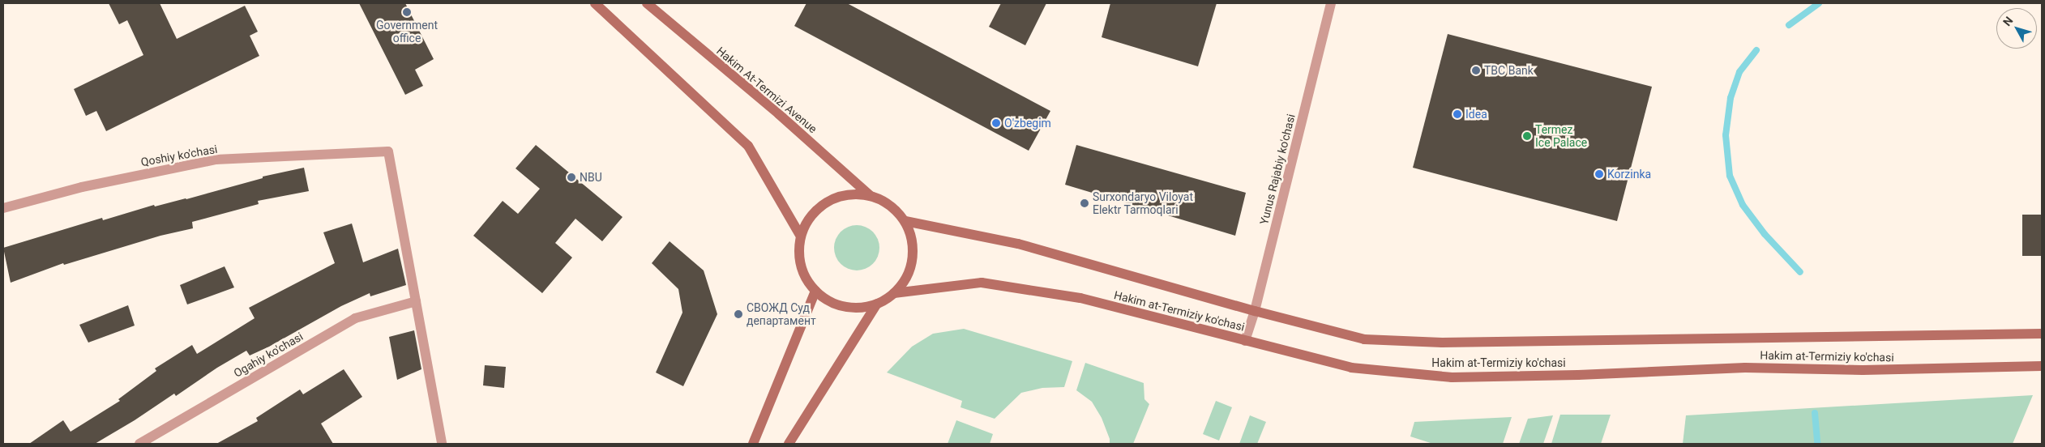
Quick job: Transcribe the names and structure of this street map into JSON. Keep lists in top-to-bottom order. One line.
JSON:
{"streets":{"main road":["Hakim At-Termizi Avenue","Hakim at-Termiziy ko'chasi"],"street":["Qoshiy ko'chasi","Yunus Rajabiy ko'chasi","Ogahiy ko'chasi"]},"crossings":[["Hakim At-Termizi Avenue","Hakim at-Termiziy ko'chasi"],["Qoshiy ko'chasi","Ogahiy ko'chasi"],["Yunus Rajabiy ko'chasi","Hakim at-Termiziy ko'chasi"]],"places":["Government office","TBC Bank","Idea","O'zbegim","Termez Ice Palace","Korzinka","NBU","Surxondaryo Viloyat Elektr Tarmoqlari","СВОЖД Суд департамент"],"north":"top left"}
